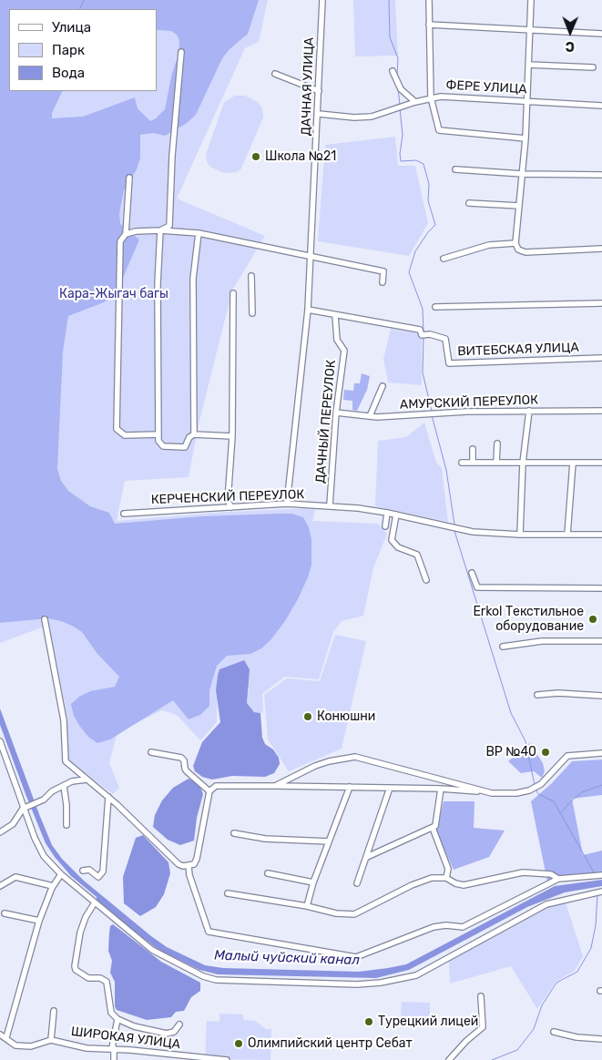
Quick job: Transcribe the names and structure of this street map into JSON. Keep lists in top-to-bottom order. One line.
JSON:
{"streets":{"street":["ДАЧНАЯ УЛИЦА","ФЕРЕ УЛИЦА","ВИТЕБСКАЯ УЛИЦА","АМУРСКИЙ ПЕРЕУЛОК","ДАЧНЫЙ ПЕРЕУЛОК","КЕРЧЕНСКИЙ ПЕРЕУЛОК","ШИРОКАЯ УЛИЦА"]},"crossings":[["ДАЧНАЯ УЛИЦА","ФЕРЕ УЛИЦА"],["ДАЧНАЯ УЛИЦА","КЕРЧЕНСКИЙ ПЕРЕУЛОК"],["ВИТЕБСКАЯ УЛИЦА","ДАЧНЫЙ ПЕРЕУЛОК"],["АМУРСКИЙ ПЕРЕУЛОК","ДАЧНЫЙ ПЕРЕУЛОК"],["ДАЧНЫЙ ПЕРЕУЛОК","КЕРЧЕНСКИЙ ПЕРЕУЛОК"]],"water":["Малый чуйский канал"],"parks":["Кара-Жыгач багы"],"places":["Школа №21","Erkol Текстильное оборудование","Конюшни","BP №40","Турецкий лицей","Олимпийский центр Себат"],"legend":["Улица","Парк","Вода"],"north":"bottom"}
